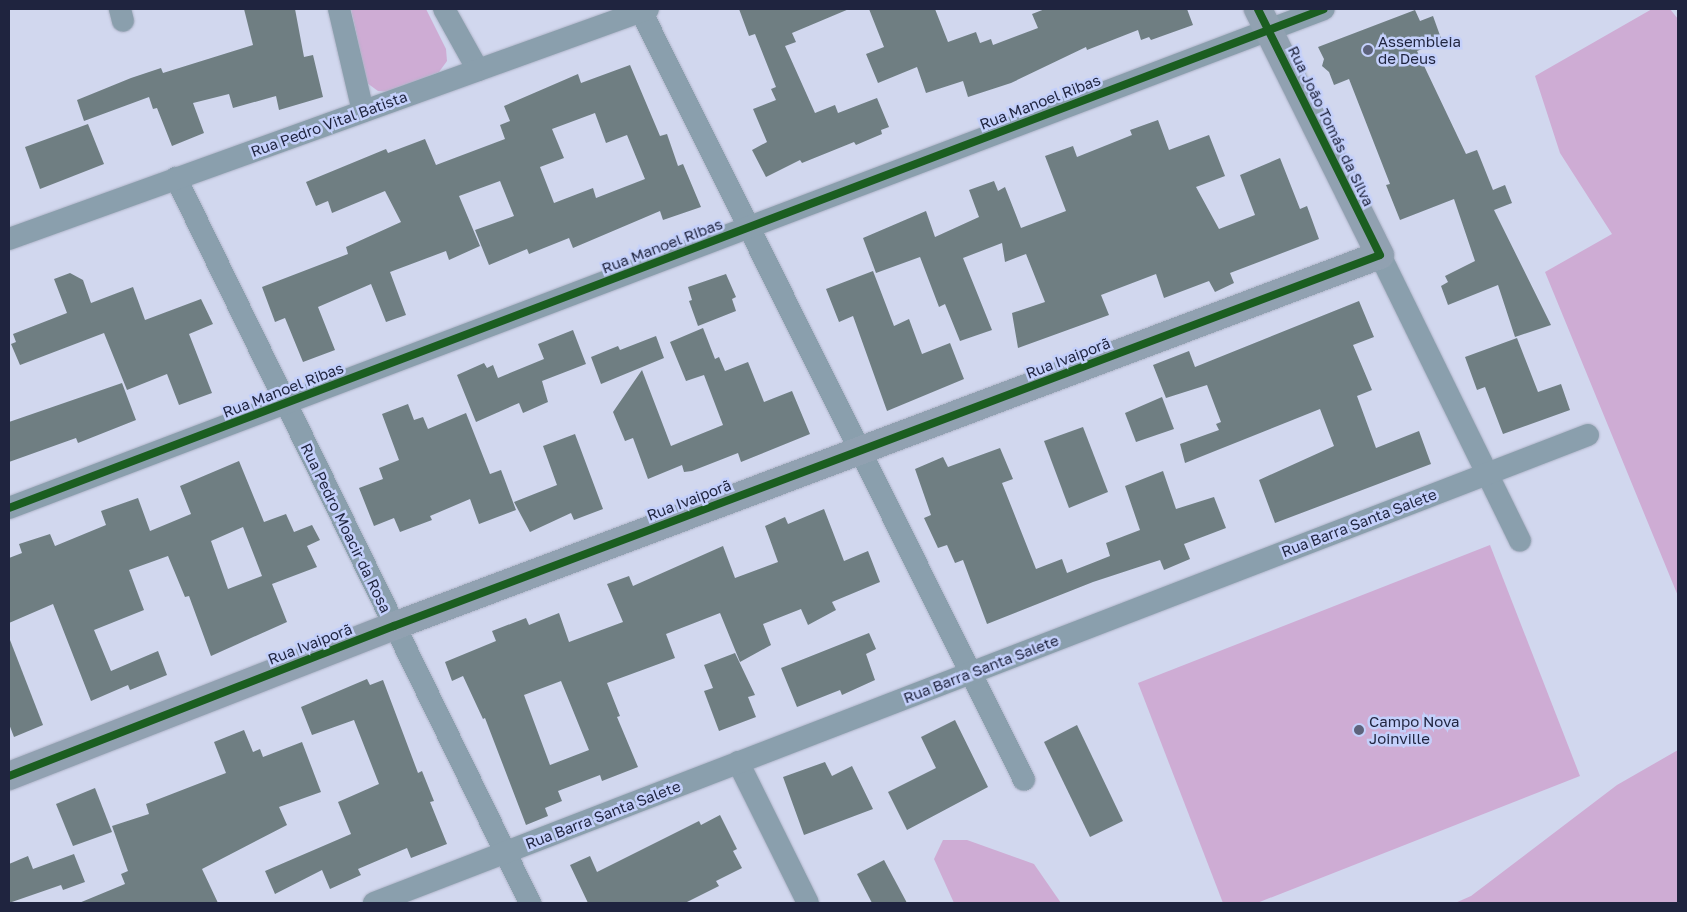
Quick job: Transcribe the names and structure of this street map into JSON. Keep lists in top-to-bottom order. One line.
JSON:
{"streets":{"street":["Rua Manoel Ribas","Rua Pedro Vital Batista","Rua João Tomás da Silva","Rua Ivaiporã","Rua Barra Santa Salete","Rua Pedro Moacir da Rosa"]},"crossings":[["Rua Manoel Ribas","Rua João Tomás da Silva"],["Rua Manoel Ribas","Rua Pedro Moacir da Rosa"],["Rua Pedro Vital Batista","Rua Pedro Moacir da Rosa"],["Rua João Tomás da Silva","Rua Ivaiporã"],["Rua João Tomás da Silva","Rua Barra Santa Salete"],["Rua Ivaiporã","Rua Pedro Moacir da Rosa"],["Rua Barra Santa Salete","Rua Pedro Moacir da Rosa"]],"places":["Assembleia de Deus","Campo Nova Joinville"]}
